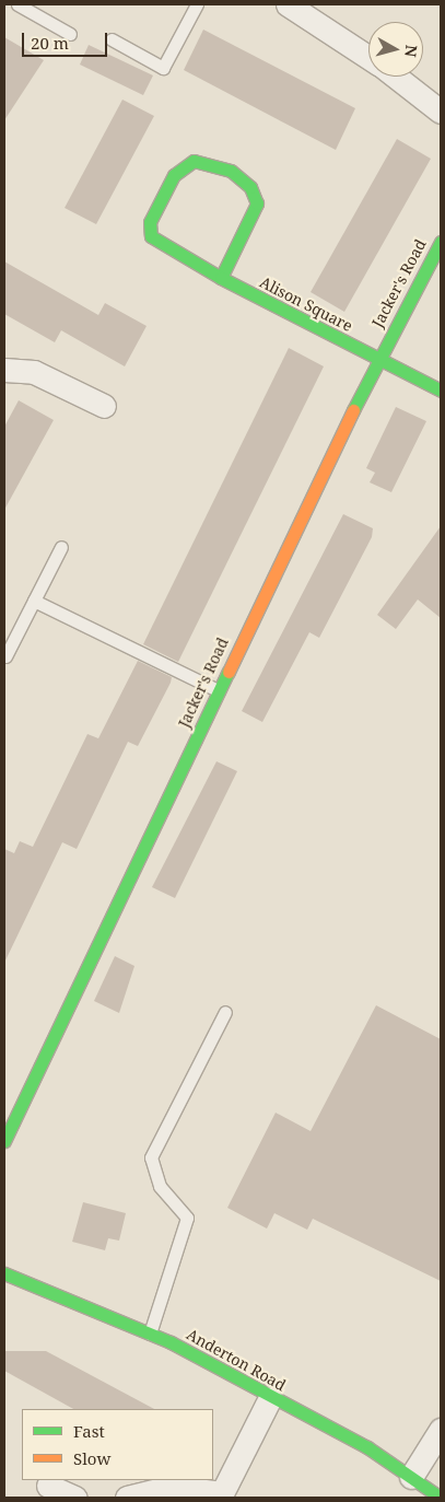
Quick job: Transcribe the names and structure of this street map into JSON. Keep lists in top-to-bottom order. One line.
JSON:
{"streets":{"street":["Jacker's Road","Alison Square","Anderton Road"]},"crossings":[["Jacker's Road","Alison Square"]],"legend":["Fast","Slow"],"scale_bar":"20 m","north":"right"}
